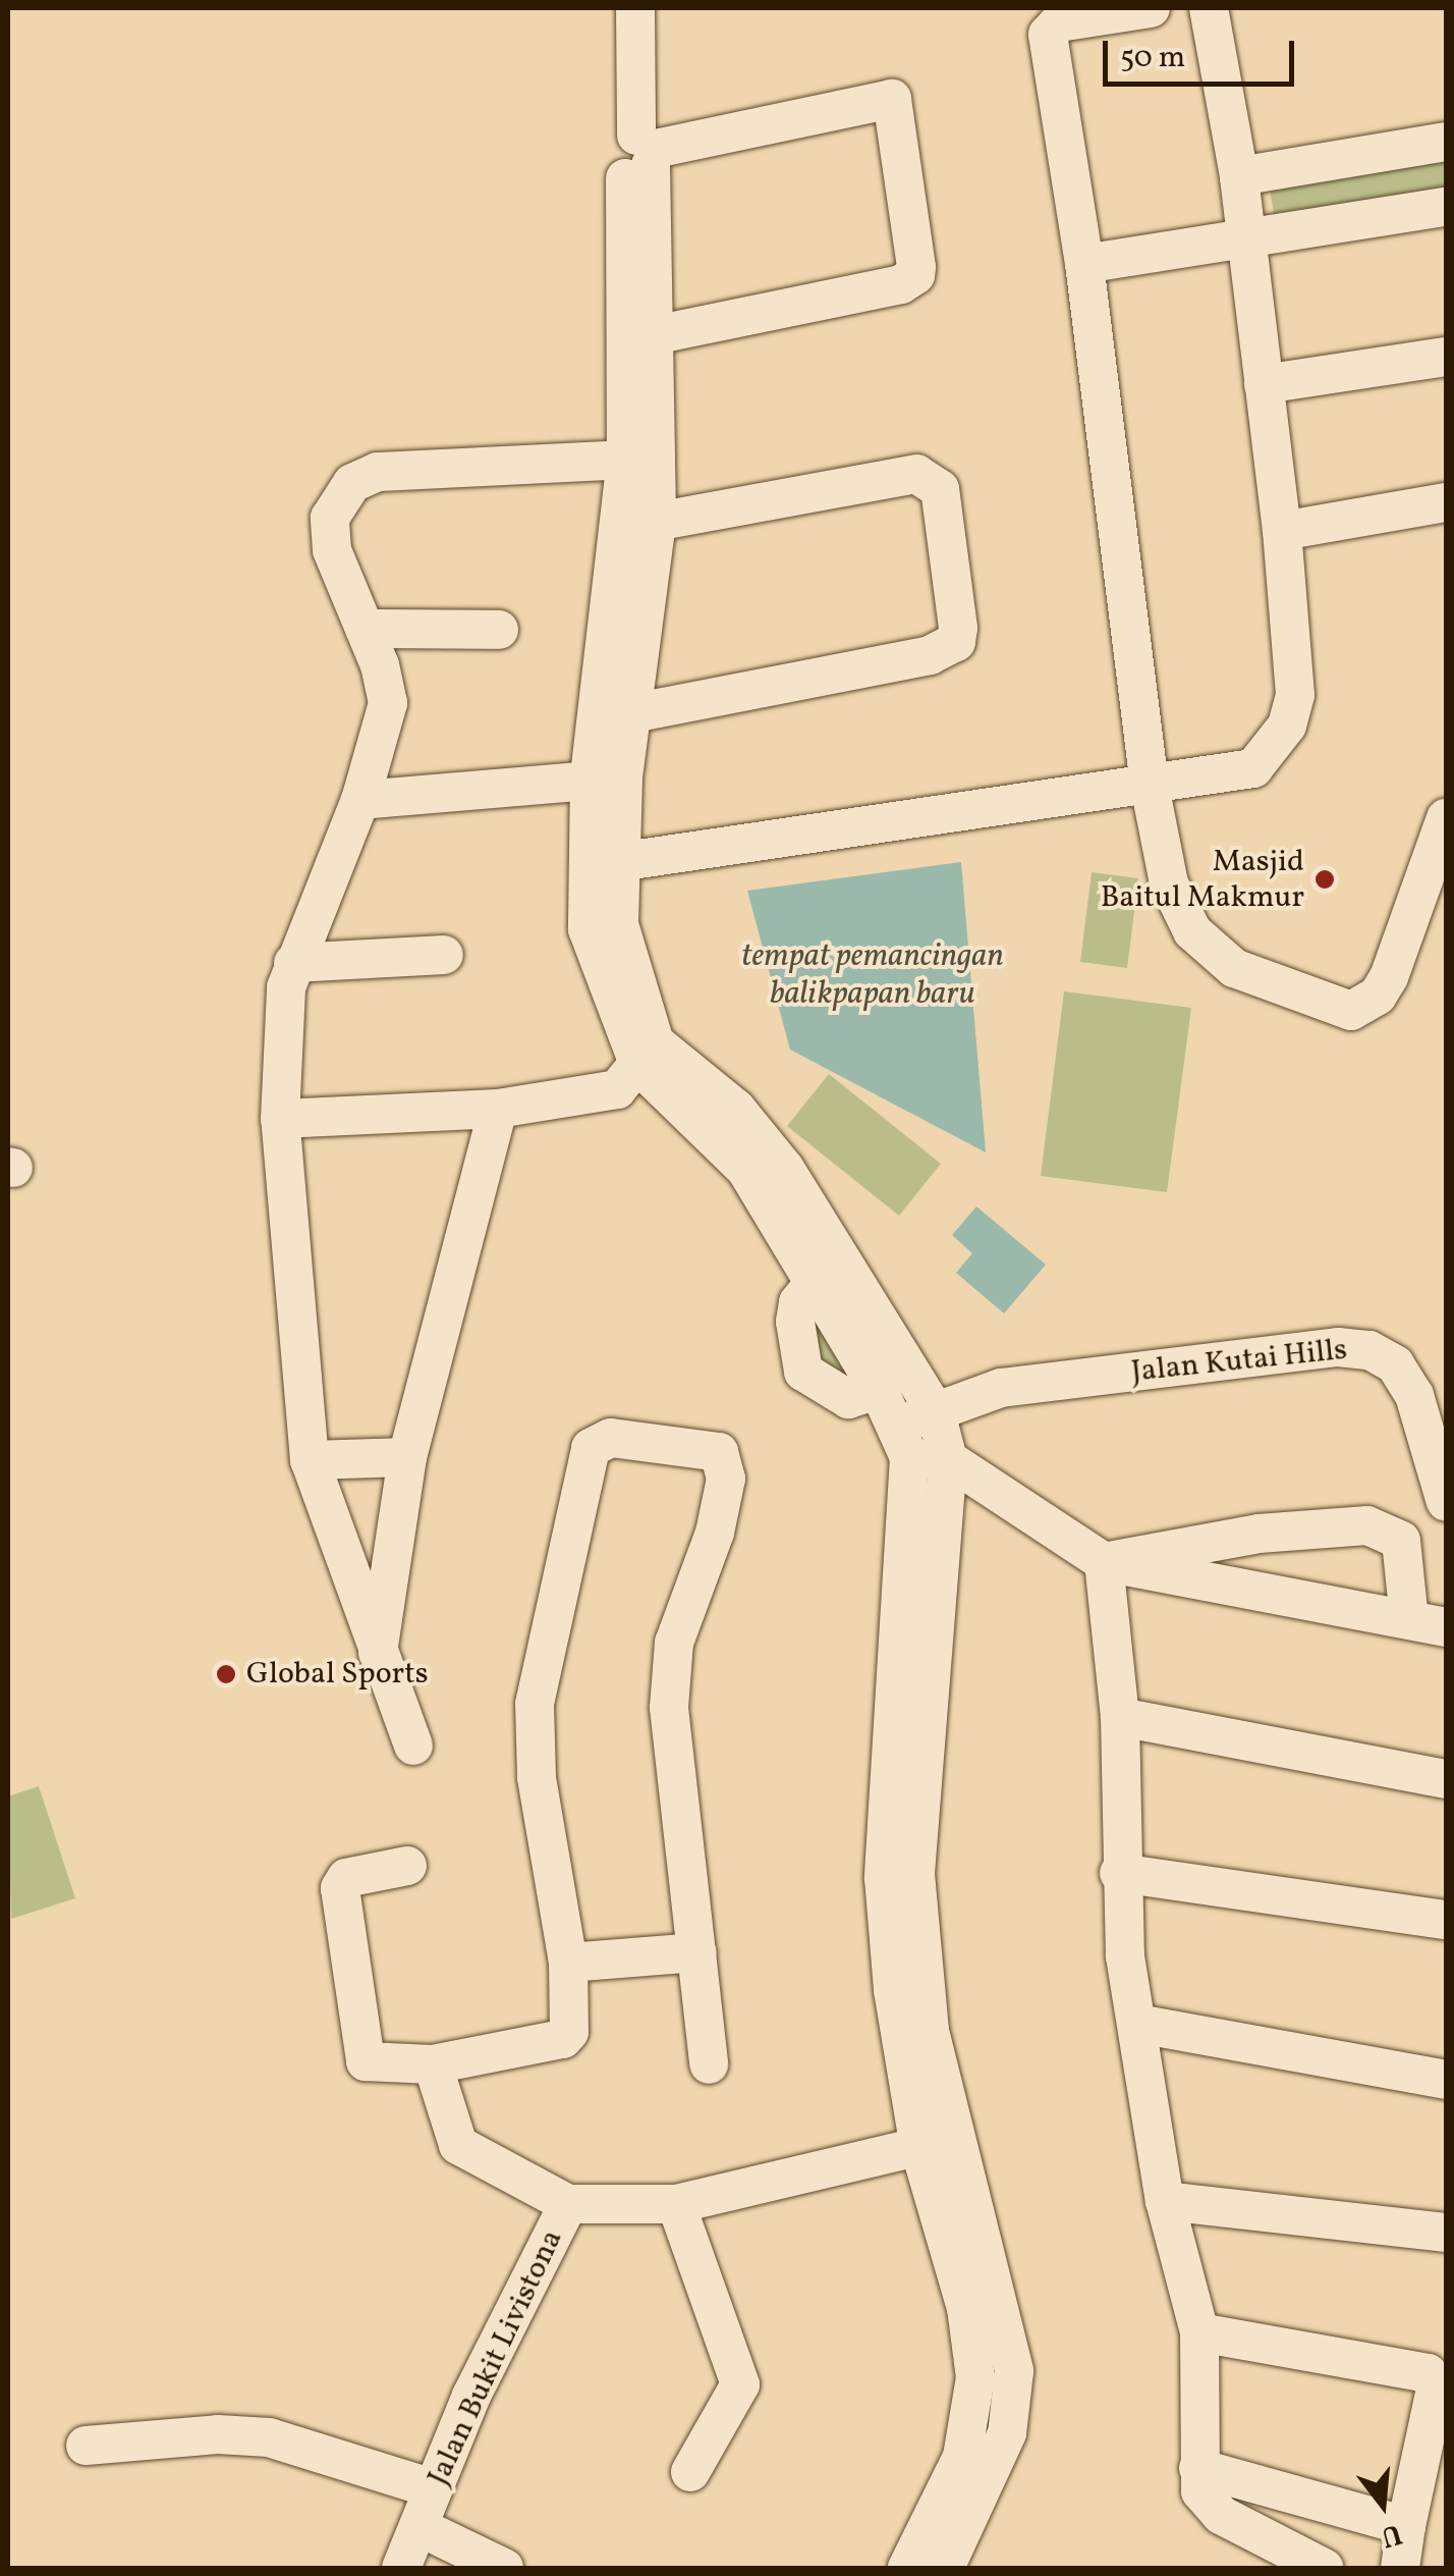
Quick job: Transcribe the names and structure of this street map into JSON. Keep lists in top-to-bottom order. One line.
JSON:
{"streets":{"street":["Jalan Kutai Hills","Jalan Bukit Livistona"]},"water":["tempat pemancingan balikpapan baru"],"places":["Masjid Baitul Makmur","Global Sports"],"scale_bar":"50 m","north":"bottom"}
